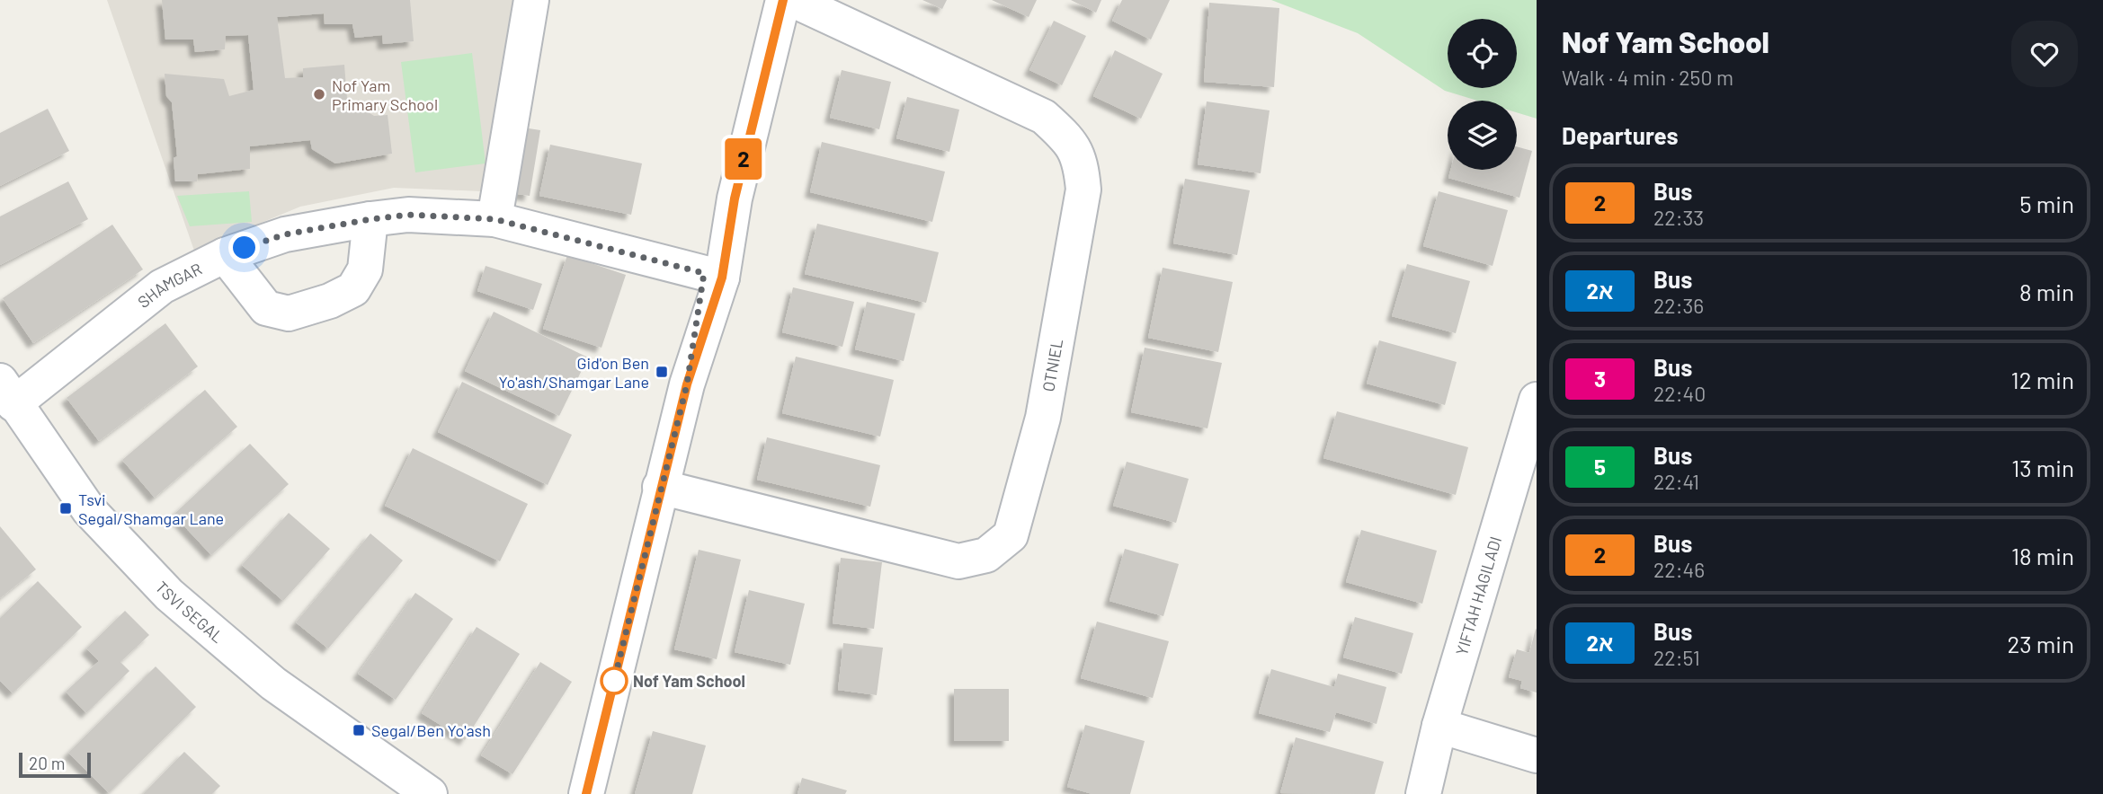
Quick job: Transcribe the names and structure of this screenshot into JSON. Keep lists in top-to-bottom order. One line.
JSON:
{"streets":{"street":["SHAMGAR","OTNIEL","YIFTAH HAGILADI","TSVI SEGAL"]},"crossings":[["SHAMGAR","TSVI SEGAL"]],"places":{"other":["Nof Yam Primary School","Nof Yam School"],"transit":["Gid'on Ben Yo'ash/Shamgar Lane","Tsvi Segal/Shamgar Lane","Segal/Ben Yo'ash"]},"lines":["bus line 2"],"scale_bar":"20 m","page":{"on_map":"2","heading":[["Nof Yam School","Walk · 4 min · 250 m"],"Departures"],"list":[{"mark":"2","name":"Bus","note":"22:33","value":"5 min"},{"mark":"2א","name":"Bus","note":"22:36","value":"8 min"},{"mark":"3","name":"Bus","note":"22:40","value":"12 min"},{"mark":"5","name":"Bus","note":"22:41","value":"13 min"},{"mark":"2","name":"Bus","note":"22:46","value":"18 min"},{"mark":"2א","name":"Bus","note":"22:51","value":"23 min"}],"scale":"20 m"}}
